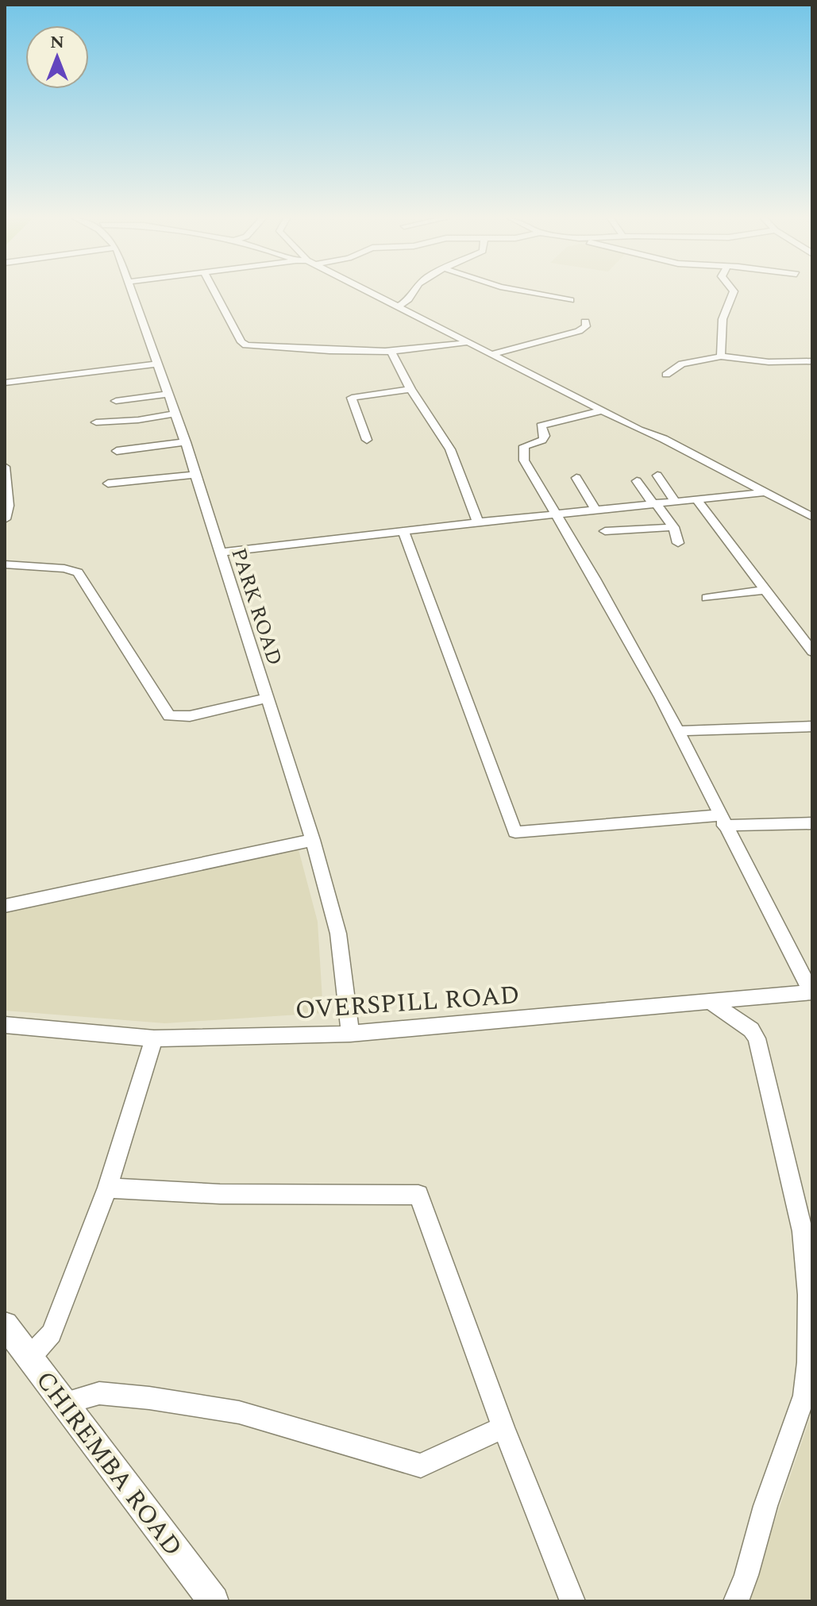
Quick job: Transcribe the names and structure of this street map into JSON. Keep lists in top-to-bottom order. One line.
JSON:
{"streets":{"main road":["CHIREMBA ROAD"],"street":["PARK ROAD","OVERSPILL ROAD"]},"crossings":[["PARK ROAD","OVERSPILL ROAD"]],"north":"top"}
